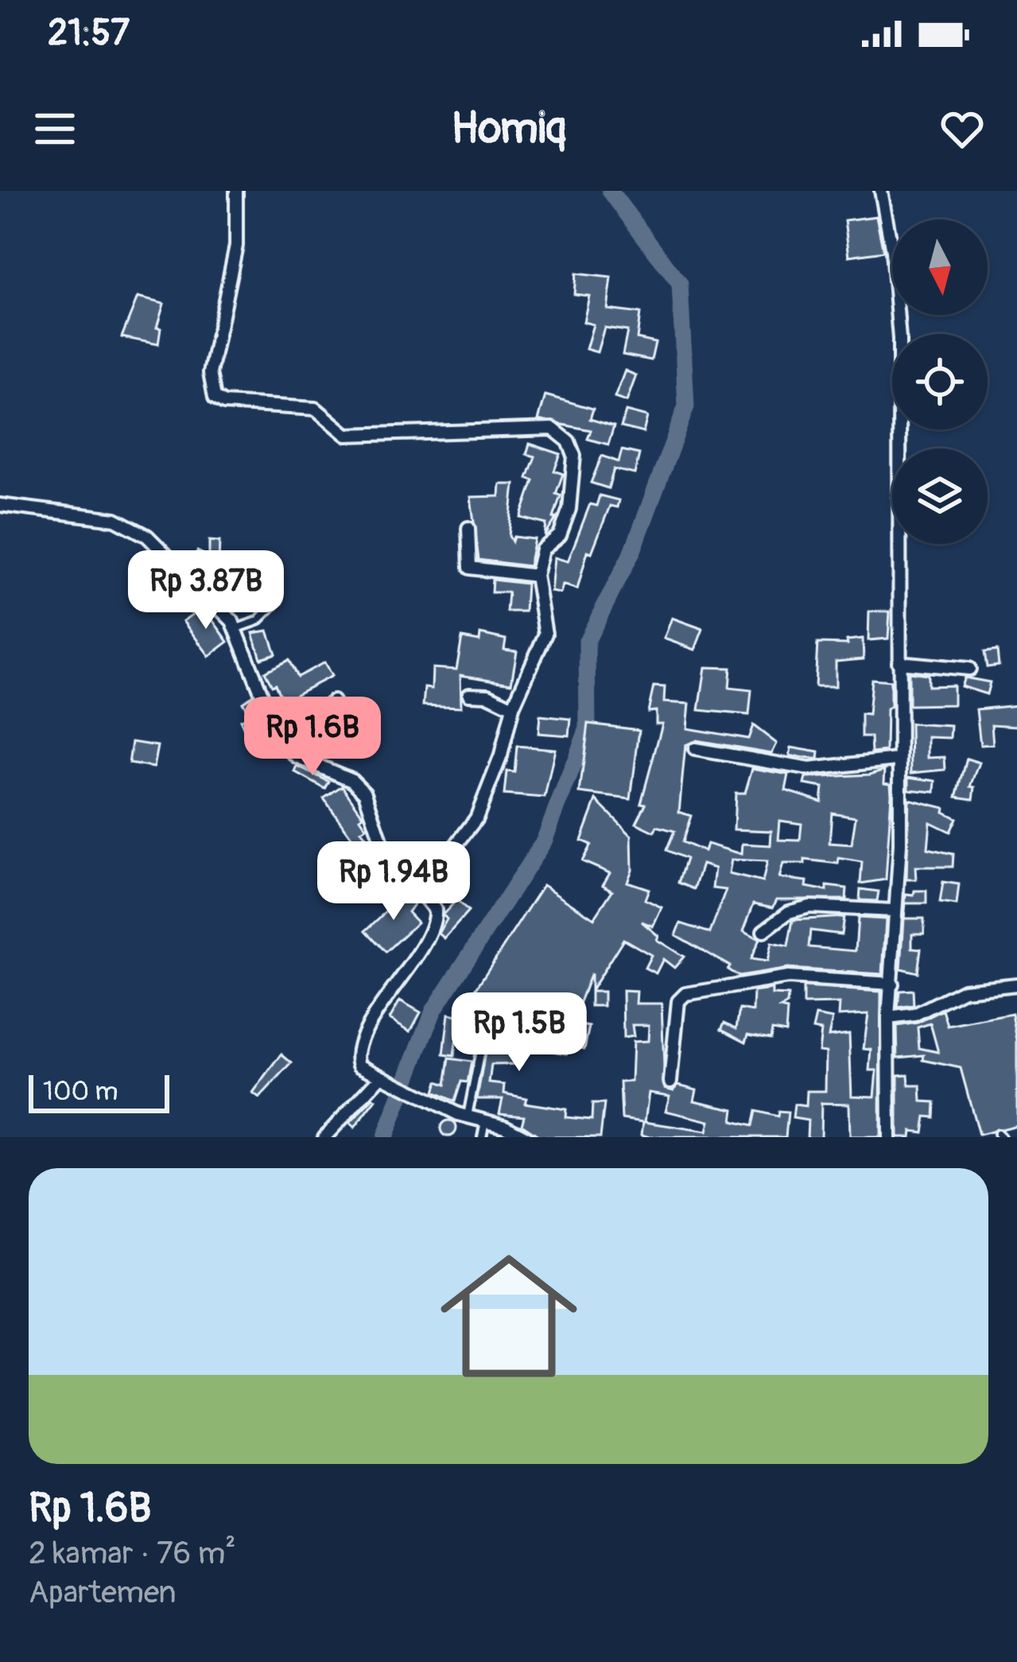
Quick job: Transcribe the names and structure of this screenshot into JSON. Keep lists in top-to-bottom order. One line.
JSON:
{"scale_bar":"100 m","north":"bottom","page":{"status":"21:57","header":"Homiq","price":["Rp 3.87B","Rp 1.6B","Rp 1.94B","Rp 1.5B"],"scale":"100 m","list":[{"name":"Rp 1.6B","note":"2 kamar · 76 m² · Apartemen"}]}}
